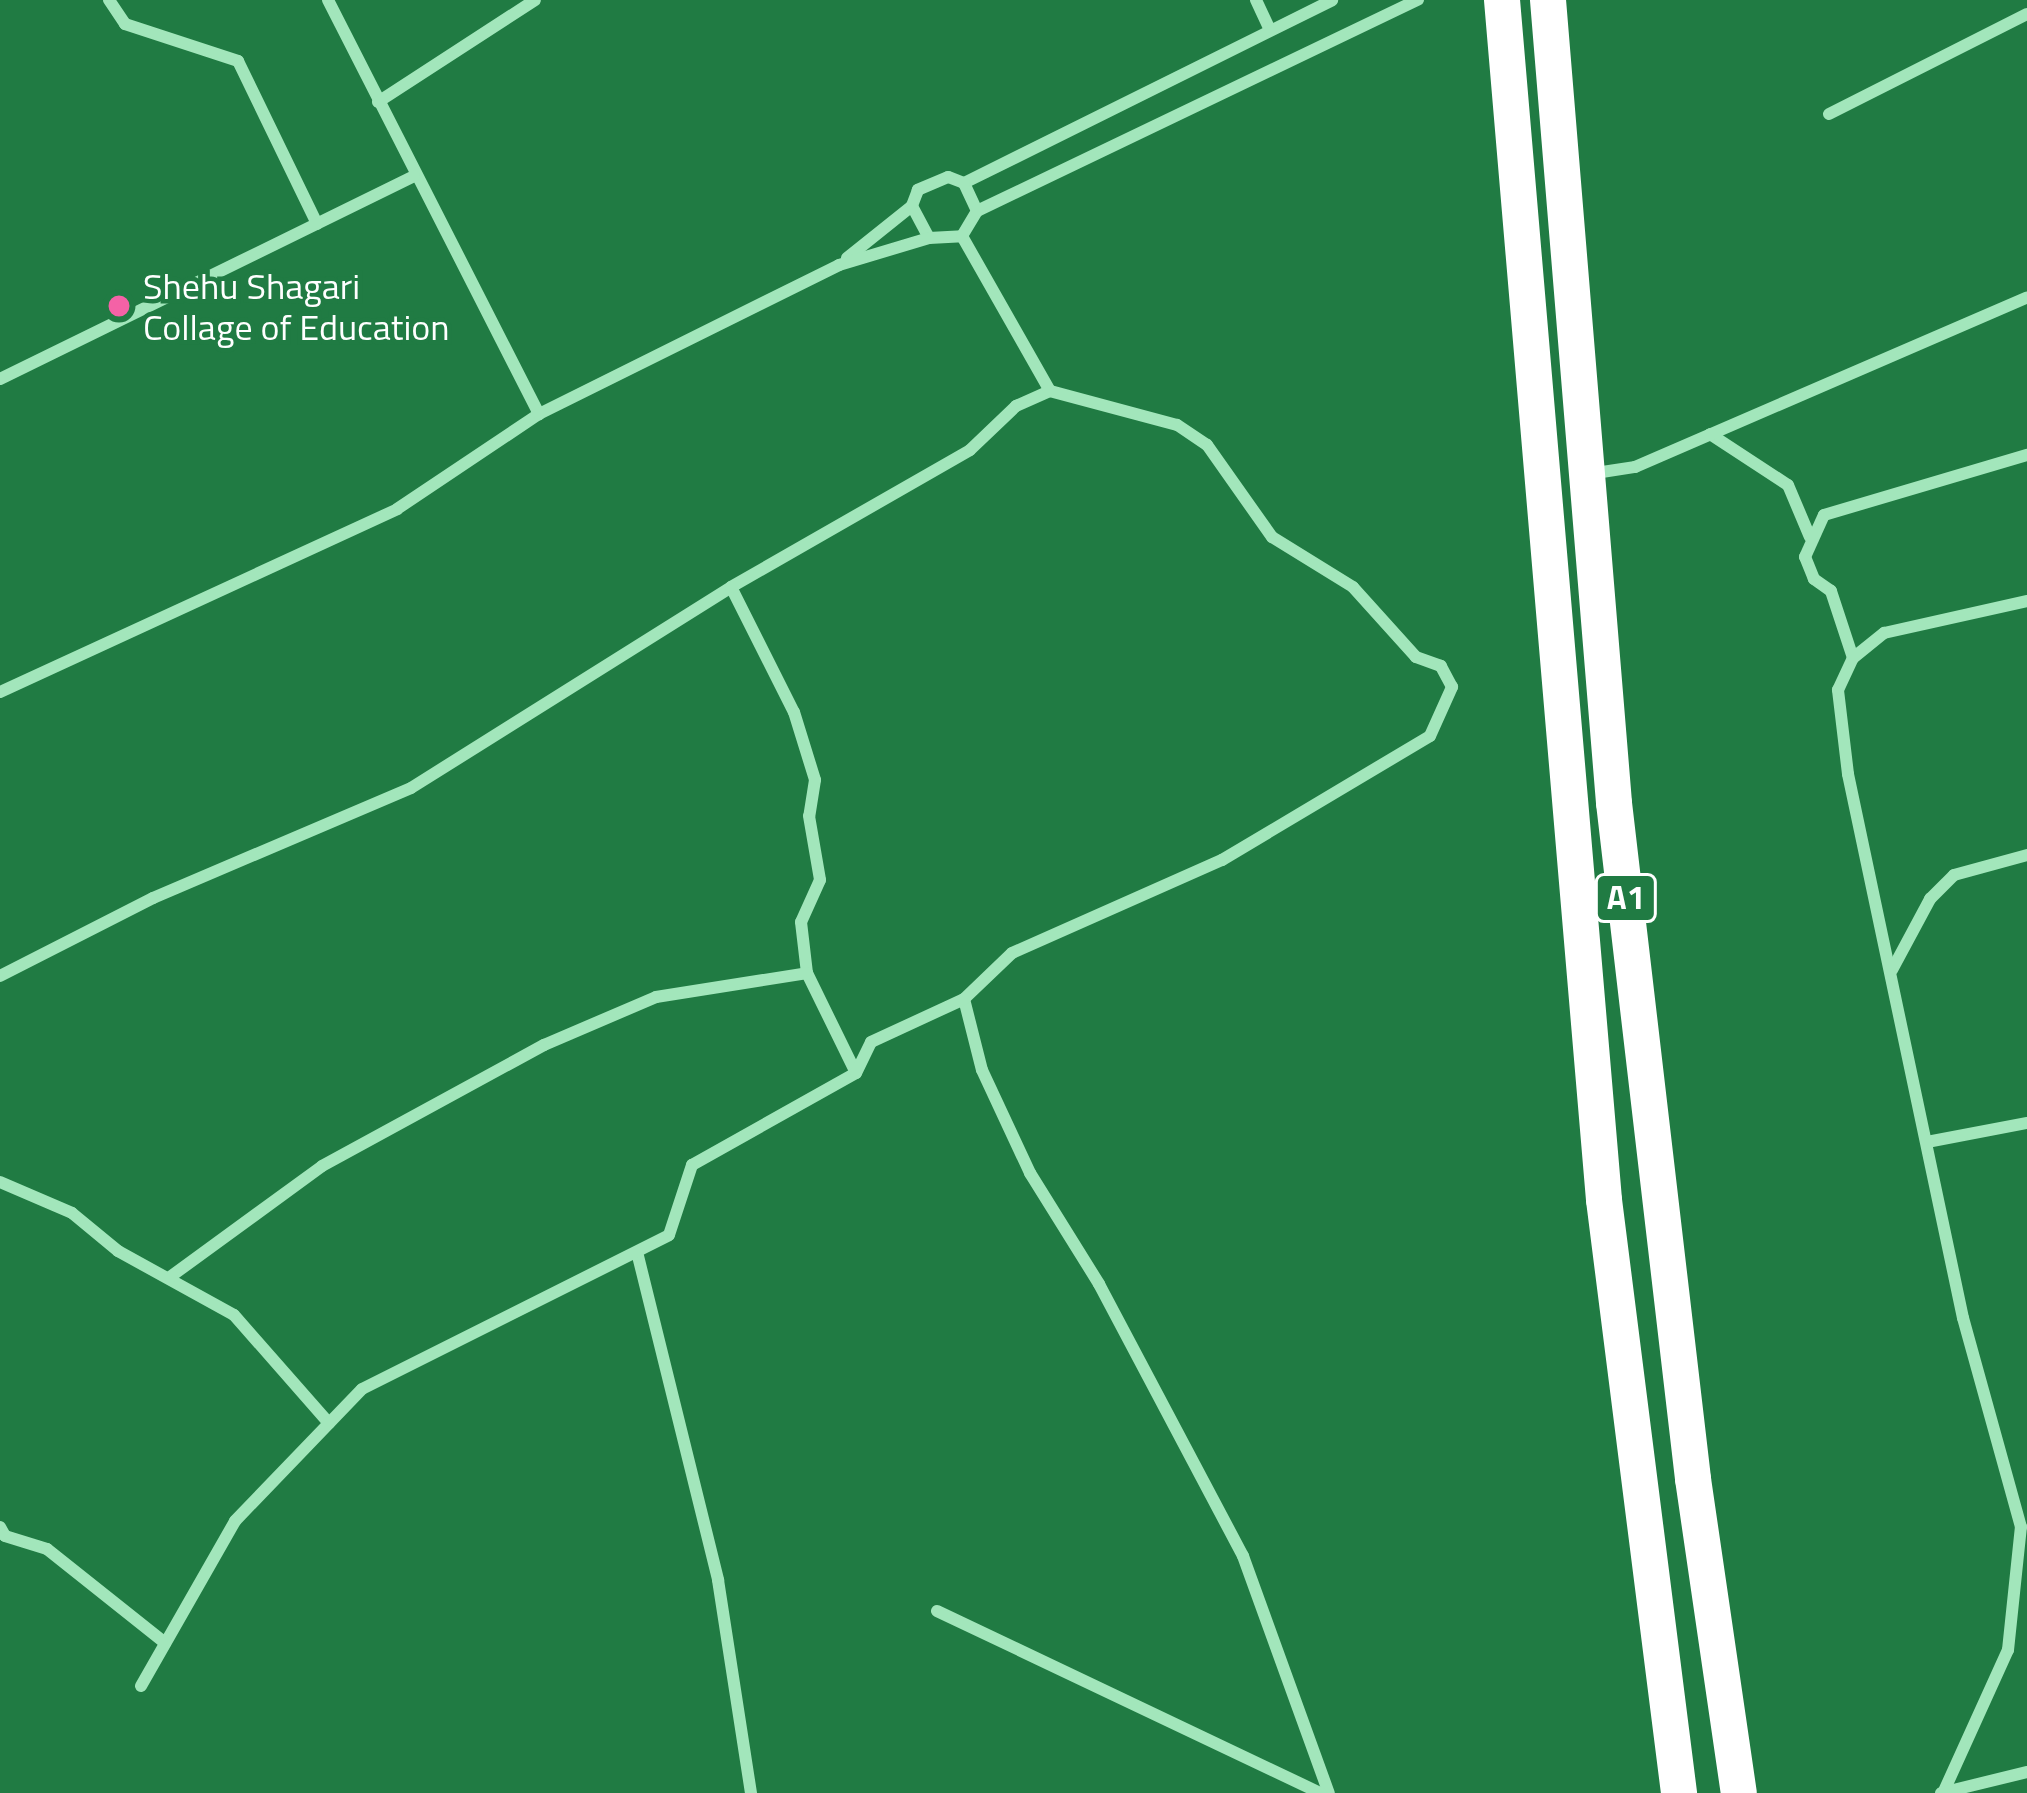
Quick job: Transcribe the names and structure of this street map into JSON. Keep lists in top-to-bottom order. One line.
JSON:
{"streets":{"highway":["A1"]},"places":["Shehu Shagari Collage of Education"]}
